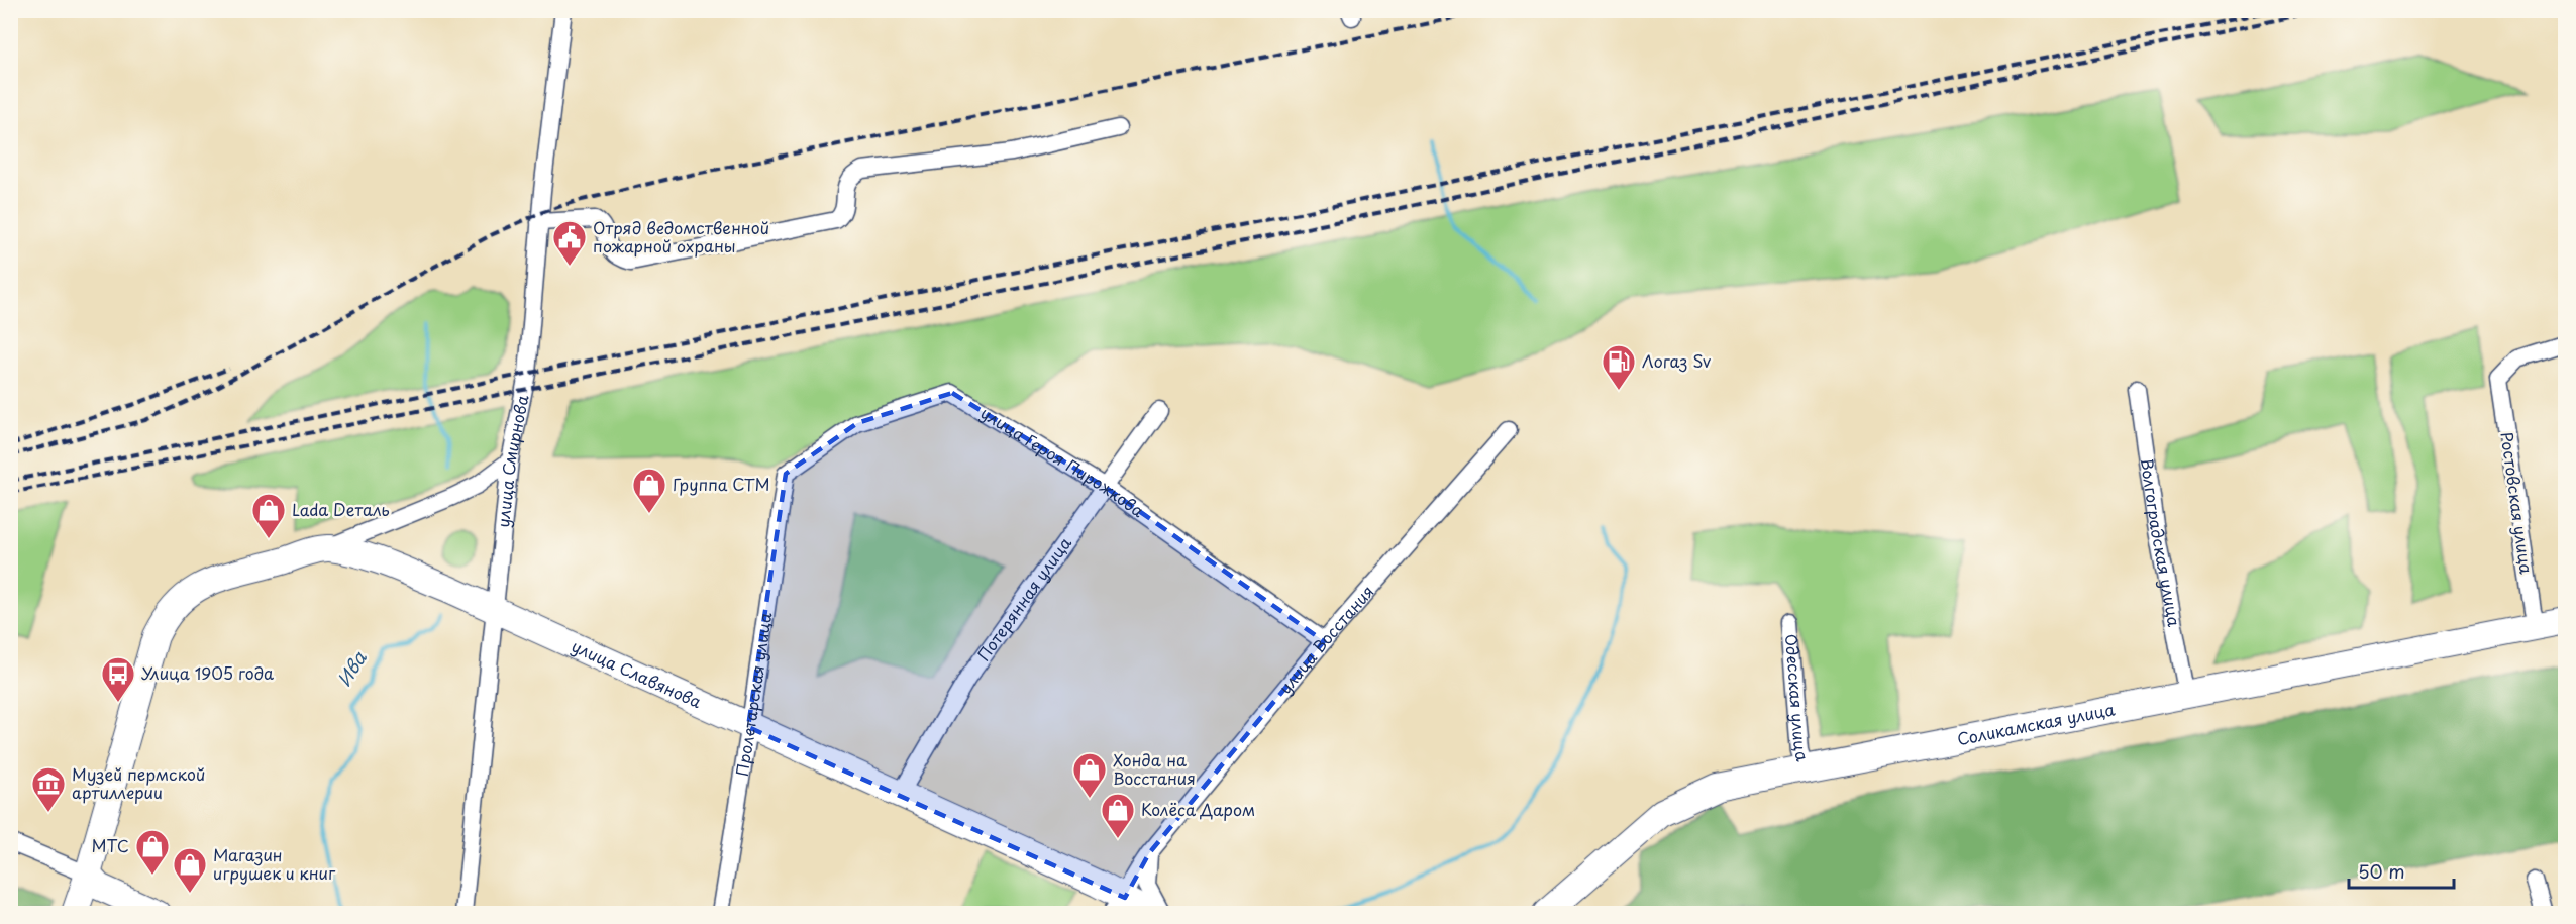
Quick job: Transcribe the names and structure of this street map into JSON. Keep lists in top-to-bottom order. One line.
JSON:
{"streets":{"main road":["улица Славянова","Соликамская улица"],"street":["улица Смирнова","улица Героя Пирожкова","Ростовская улица","Волгоградская улица","Потерянная улица","улица Восстания","Пролетарская улица","Одесская улица"]},"crossings":[["улица Смирнова","улица Славянова"],["улица Героя Пирожкова","Потерянная улица"],["улица Героя Пирожкова","улица Восстания"],["улица Героя Пирожкова","Пролетарская улица"],["Ростовская улица","Соликамская улица"],["Волгоградская улица","Соликамская улица"],["Потерянная улица","улица Славянова"],["улица Восстания","улица Славянова"],["улица Славянова","Пролетарская улица"],["Одесская улица","Соликамская улица"]],"water":["Ива"],"places":{"public building":["Отряд ведомственной пожарной охраны"],"fuel station":["Логаз Sv"],"shop":["Группа СТМ","Lada Dеталь","Хонда на Восстания","Колёса Даром","МТС","Магазин игрушек и книг"],"bus stop":["Улица 1905 года"],"museum":["Музей пермской артиллерии"]},"scale_bar":"50 m"}
